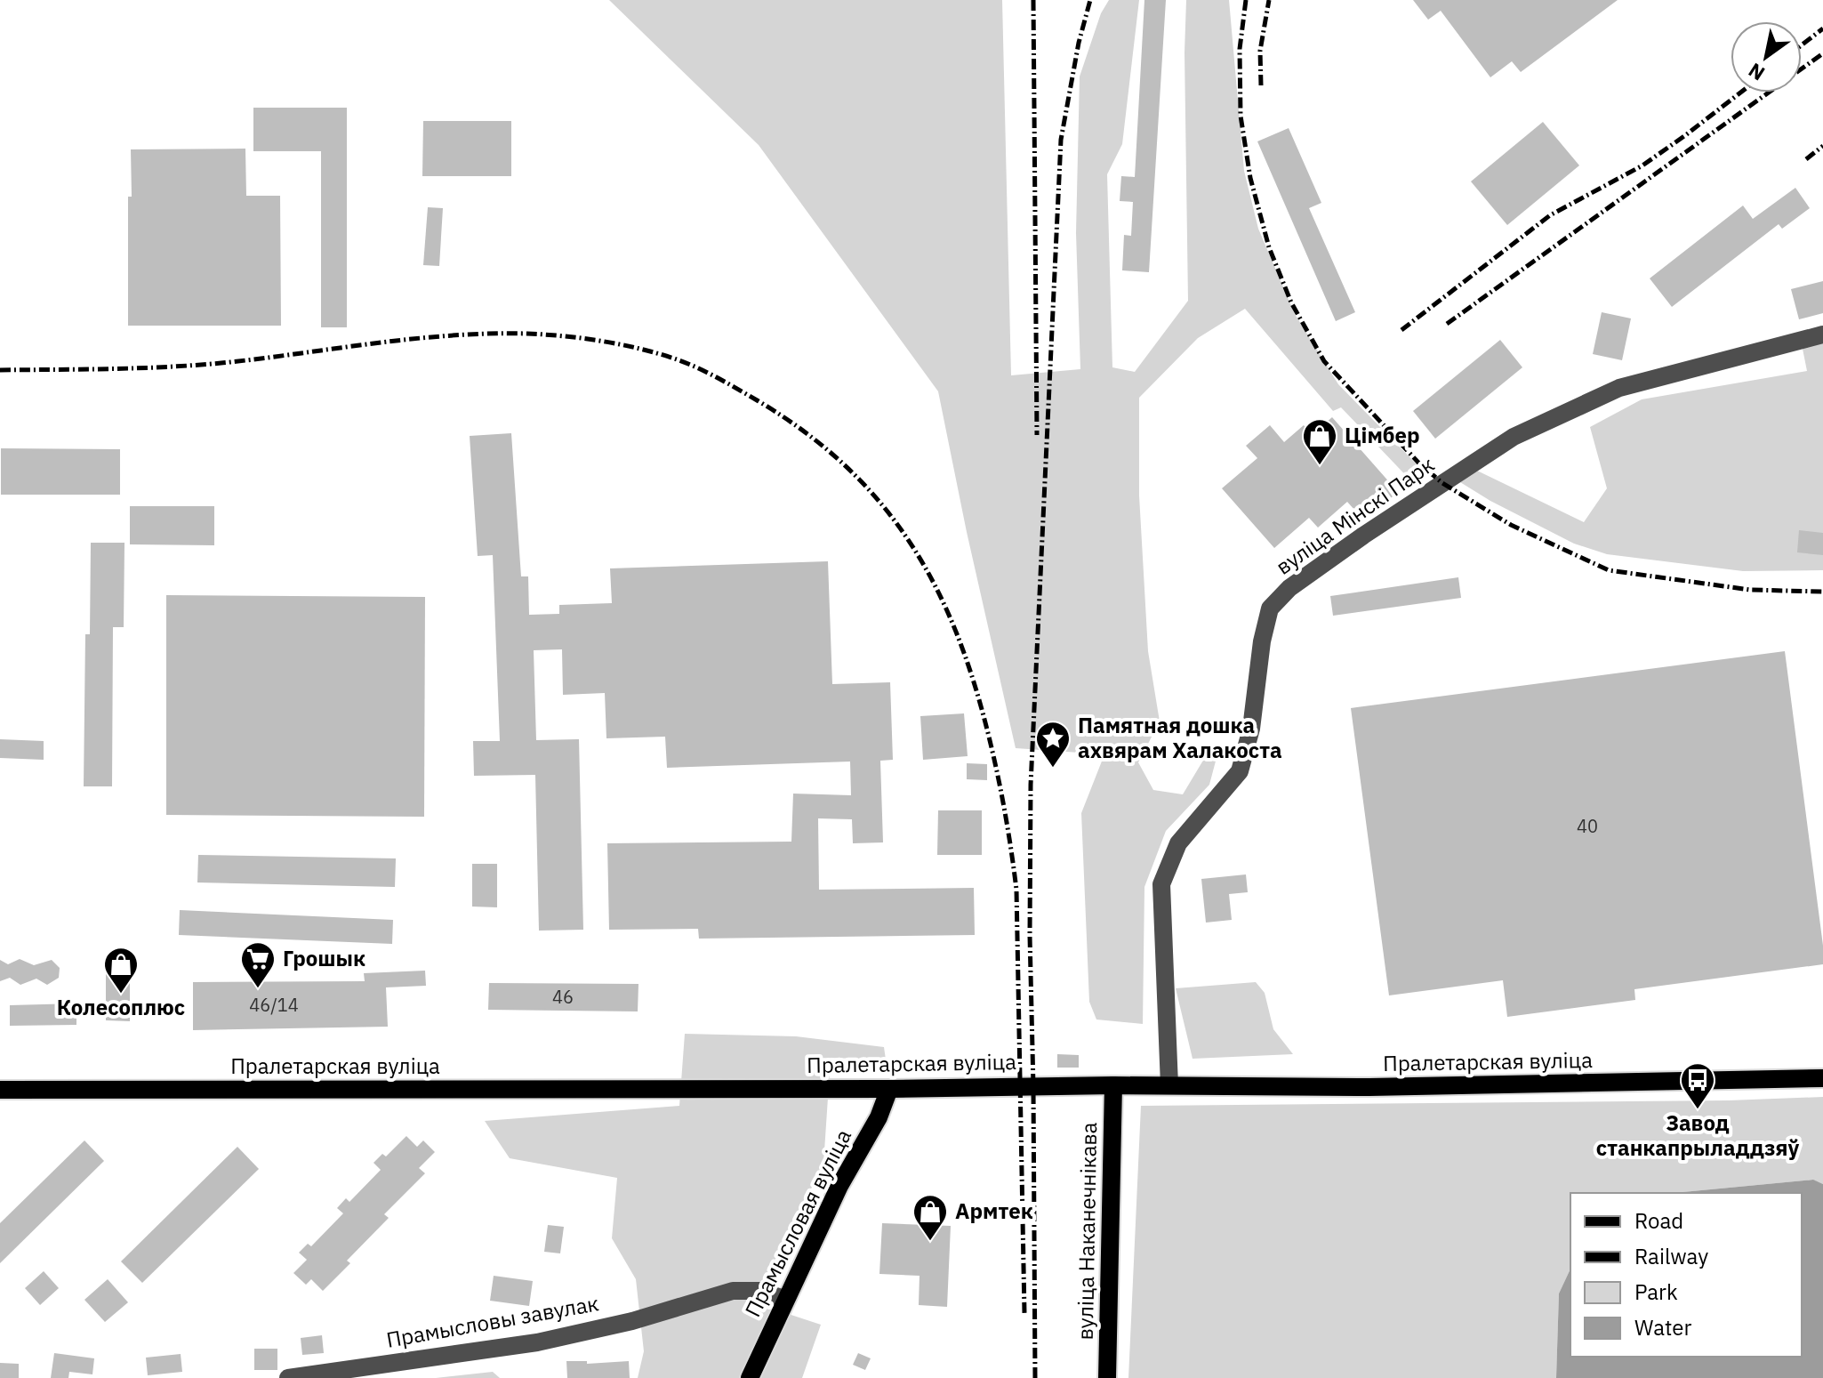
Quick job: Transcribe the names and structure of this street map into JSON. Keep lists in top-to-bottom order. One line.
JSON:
{"streets":{"main road":["Пралетарская вуліца","Прамысловая вуліца","вуліца Наканечнікава"],"street":["вуліца Мінскі Парк","Прамысловы завулак"]},"crossings":[["вуліца Мінскі Парк","Пралетарская вуліца"],["Пралетарская вуліца","Прамысловая вуліца"],["Пралетарская вуліца","вуліца Наканечнікава"],["Прамысловая вуліца","Прамысловы завулак"]],"places":{"shop":["Цімбер","Колесоплюс","Армтек"],"place":["Памятная дошка ахвярам Халакоста"],"supermarket":["Грошык"],"bus stop":["Завод станкапрыладдзяў"]},"house_numbers":["40","46","46/14"],"legend":["Road","Railway","Park","Water"],"north":"bottom left"}
